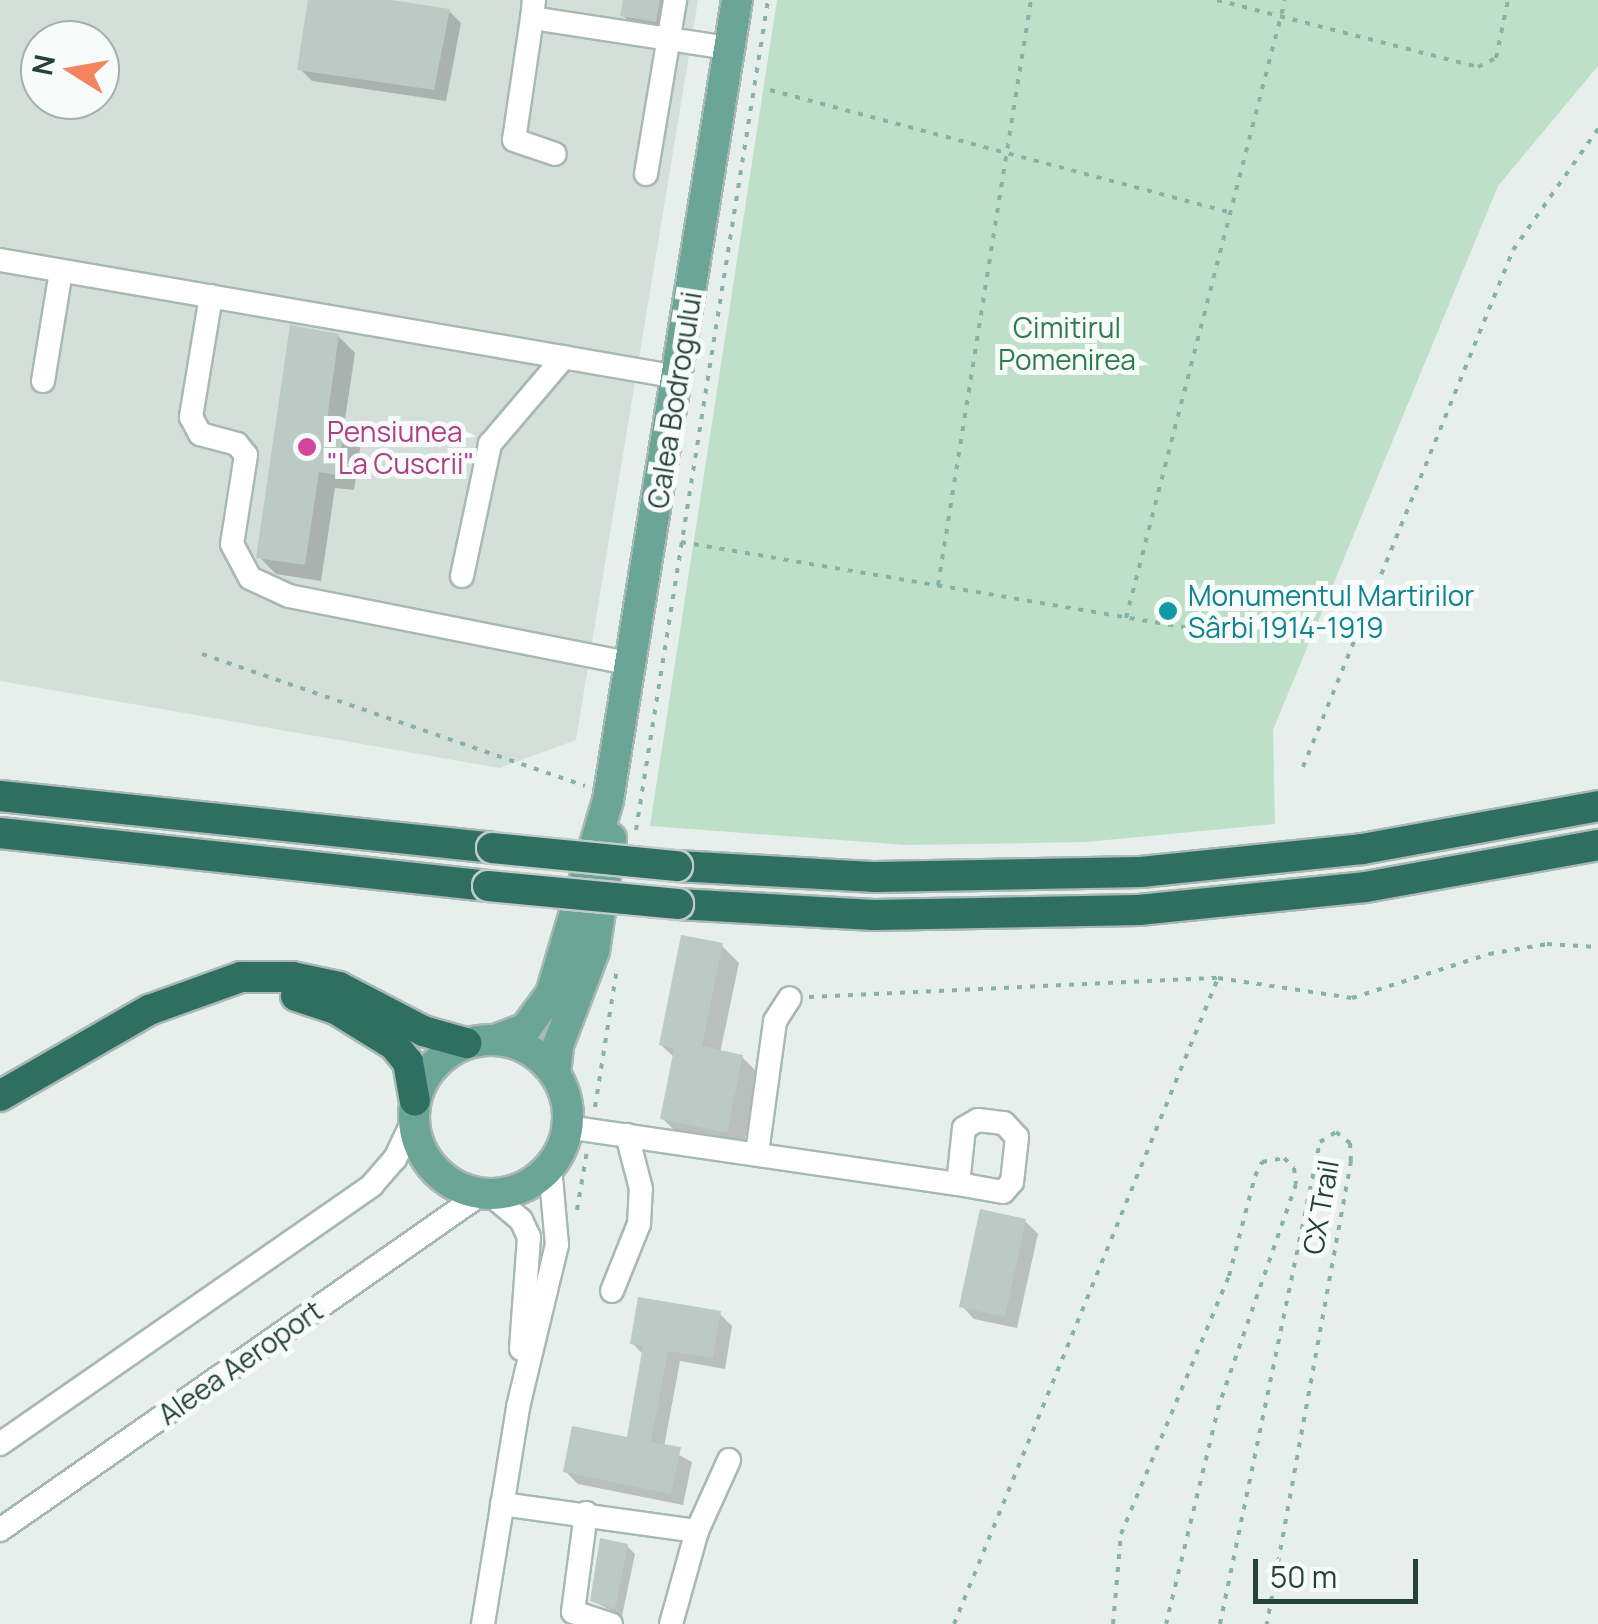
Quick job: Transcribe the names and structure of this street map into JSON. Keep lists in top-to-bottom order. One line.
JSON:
{"streets":{"main road":["Calea Bodrogului"],"street":["Aleea Aeroport"],"path":["CX Trail"]},"crossings":[["Calea Bodrogului","Aleea Aeroport"]],"parks":["Cimitirul Pomenirea"],"places":["Pensiunea \"La Cuscrii\"","Monumentul Martirilor Sârbi 1914-1919"],"scale_bar":"50 m","north":"left"}
